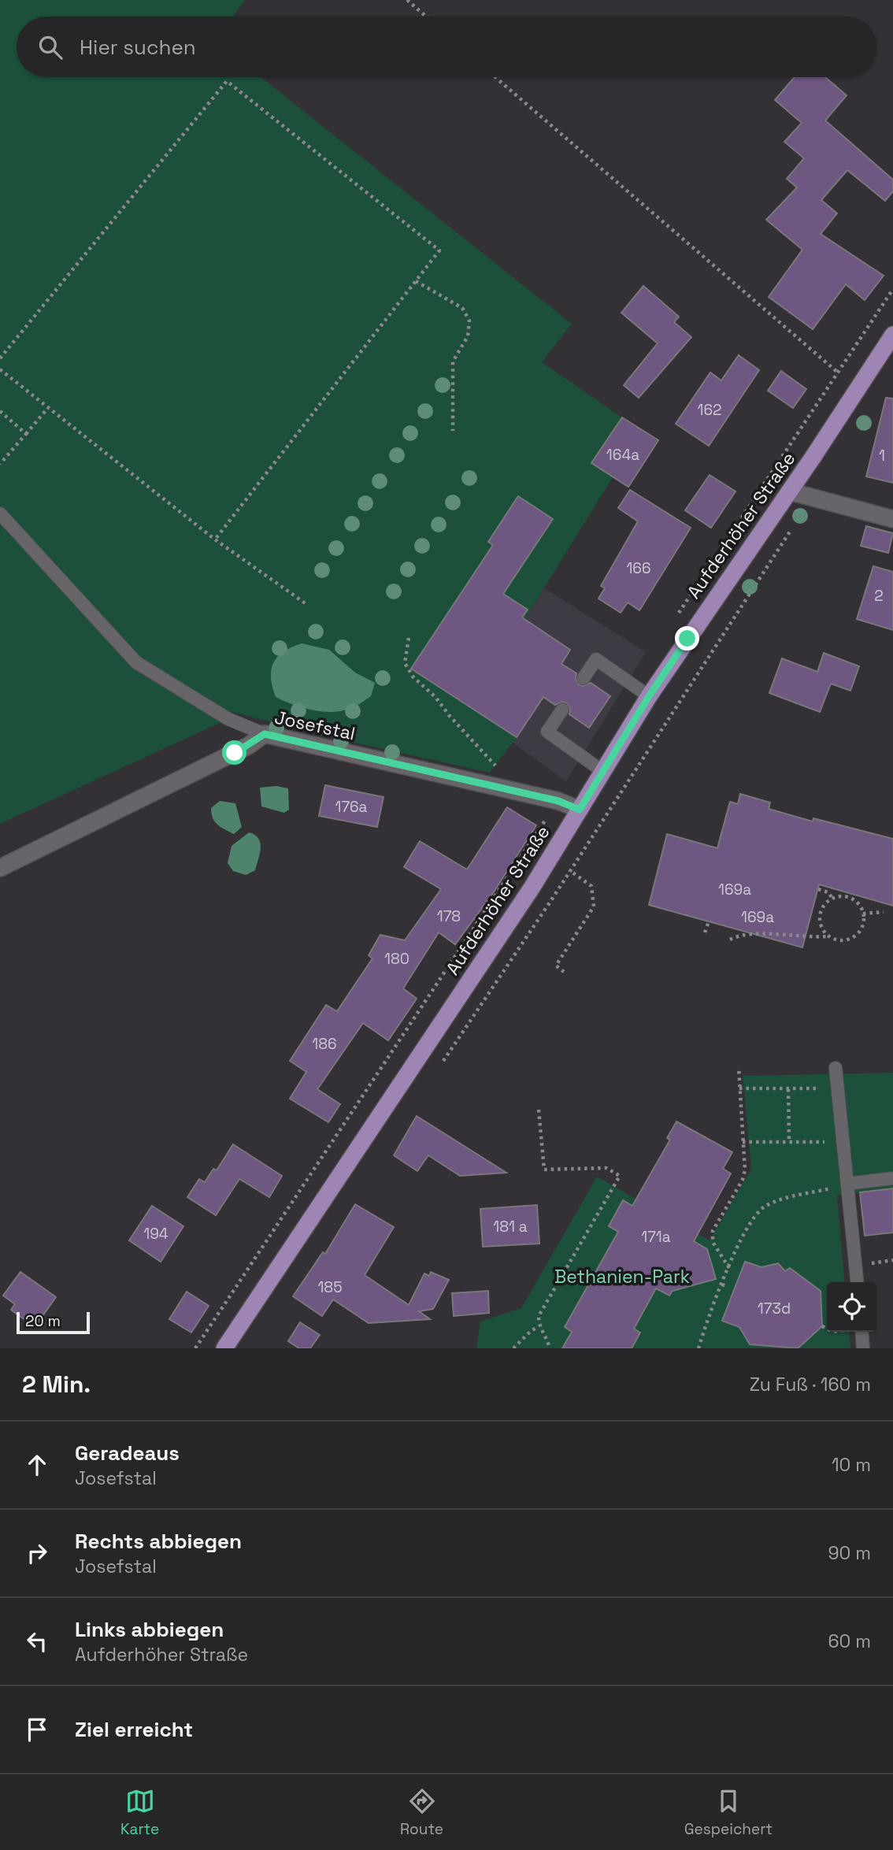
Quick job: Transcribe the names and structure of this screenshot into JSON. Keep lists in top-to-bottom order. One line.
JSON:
{"streets":{"main road":["Aufderhöher Straße"],"street":["Josefstal"]},"crossings":[["Aufderhöher Straße","Josefstal"]],"parks":["Bethanien-Park"],"house_numbers":["162","164a","1","166","2","176a","169a","178","169a","180","186","181 a","194","171a","185","173d"],"scale_bar":"20 m","page":{"search":"Hier suchen","scale":"20 m","heading":["2 Min.","Zu Fuß · 160 m"],"list":[["Geradeaus","Josefstal","10 m"],["Rechts abbiegen","Josefstal","90 m"],["Links abbiegen","Aufderhöher Straße","60 m"],"Ziel erreicht"],"nav":["Karte","Route","Gespeichert"]}}
